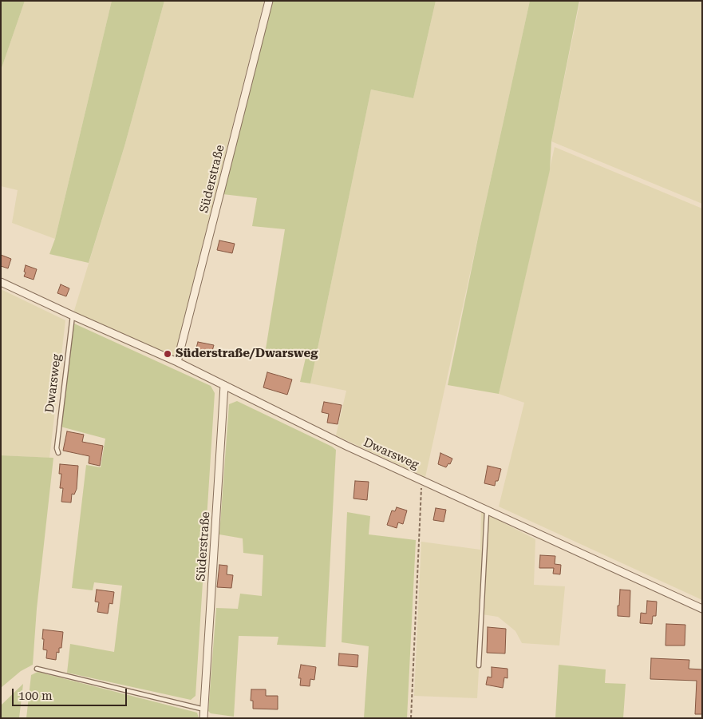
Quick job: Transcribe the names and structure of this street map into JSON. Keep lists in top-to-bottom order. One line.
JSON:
{"streets":{"street":["Süderstraße","Dwarsweg"]},"crossings":[["Süderstraße","Dwarsweg"]],"places":["Süderstraße/Dwarsweg"],"scale_bar":"100 m"}
